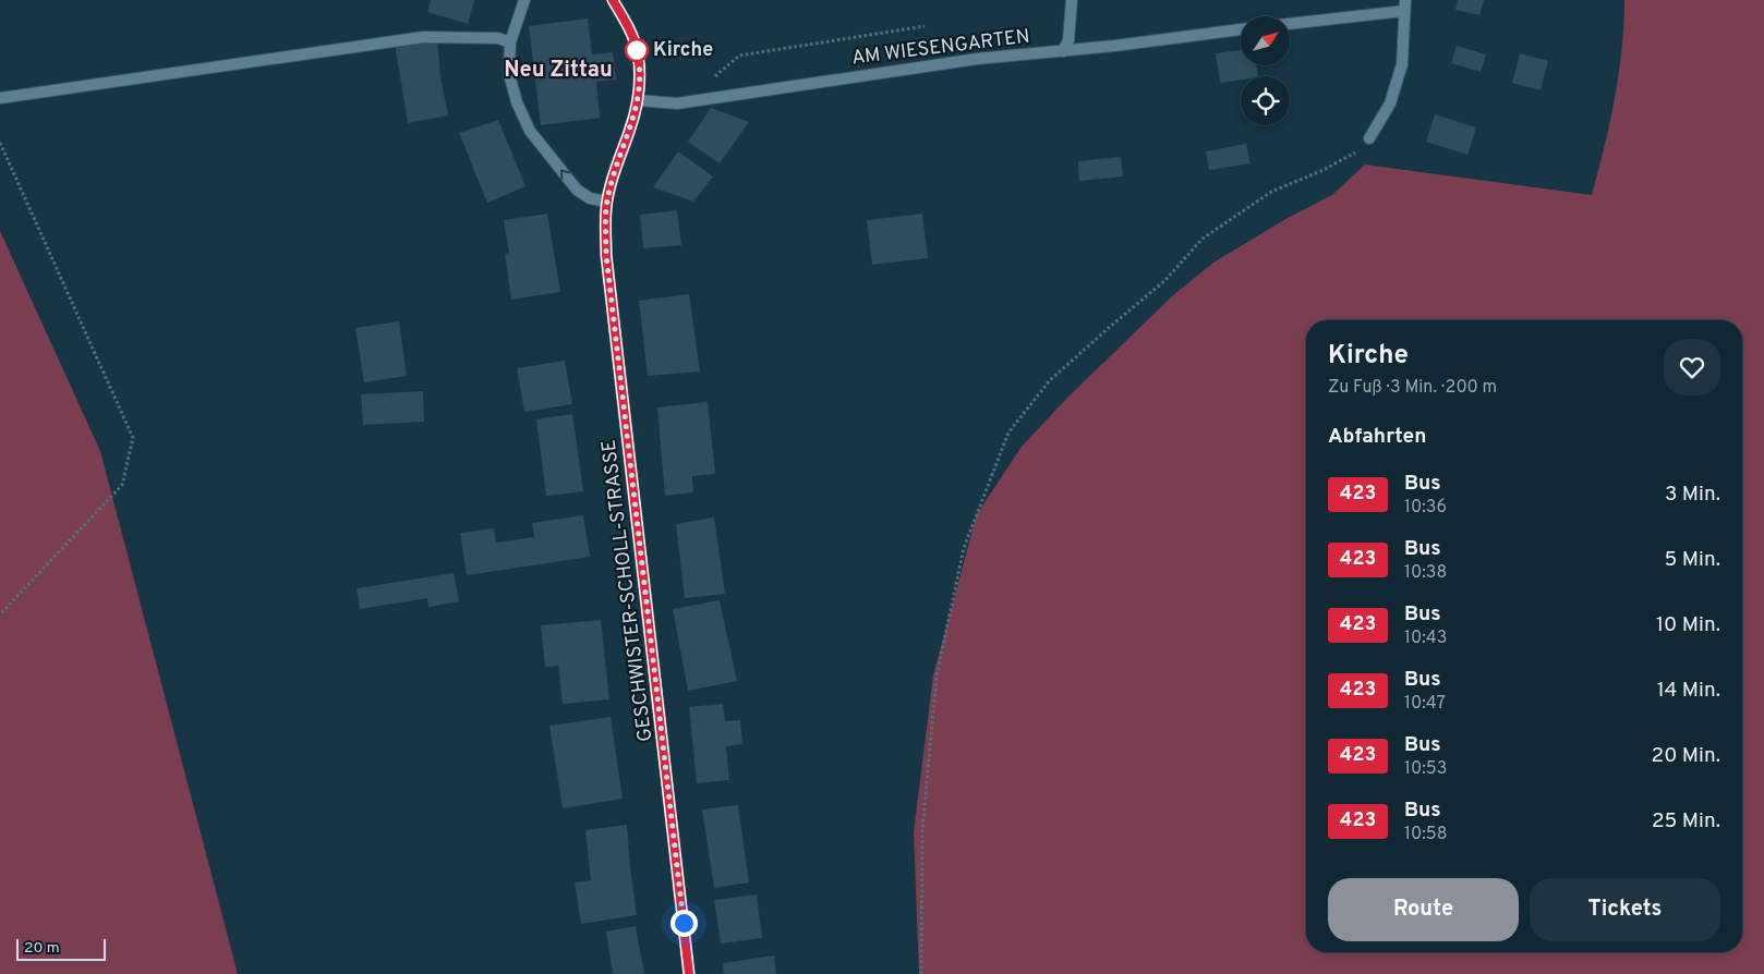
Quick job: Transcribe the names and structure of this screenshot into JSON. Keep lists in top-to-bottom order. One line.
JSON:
{"streets":{"street":["AM WIESENGARTEN","GESCHWISTER-SCHOLL-STRASSE"]},"crossings":[["AM WIESENGARTEN","GESCHWISTER-SCHOLL-STRASSE"]],"districts":["Neu Zittau"],"places":["Kirche"],"lines":["bus line 423"],"scale_bar":"20 m","north":"top right","page":{"heading":[["Kirche","Zu Fuß · 3 Min. · 200 m"],"Abfahrten"],"list":[{"mark":"423","name":"Bus","note":"10:36","value":"3 Min."},{"mark":"423","name":"Bus","note":"10:38","value":"5 Min."},{"mark":"423","name":"Bus","note":"10:43","value":"10 Min."},{"mark":"423","name":"Bus","note":"10:47","value":"14 Min."},{"mark":"423","name":"Bus","note":"10:53","value":"20 Min."},{"mark":"423","name":"Bus","note":"10:58","value":"25 Min."}],"buttons":["Route","Tickets"],"scale":"20 m"}}
